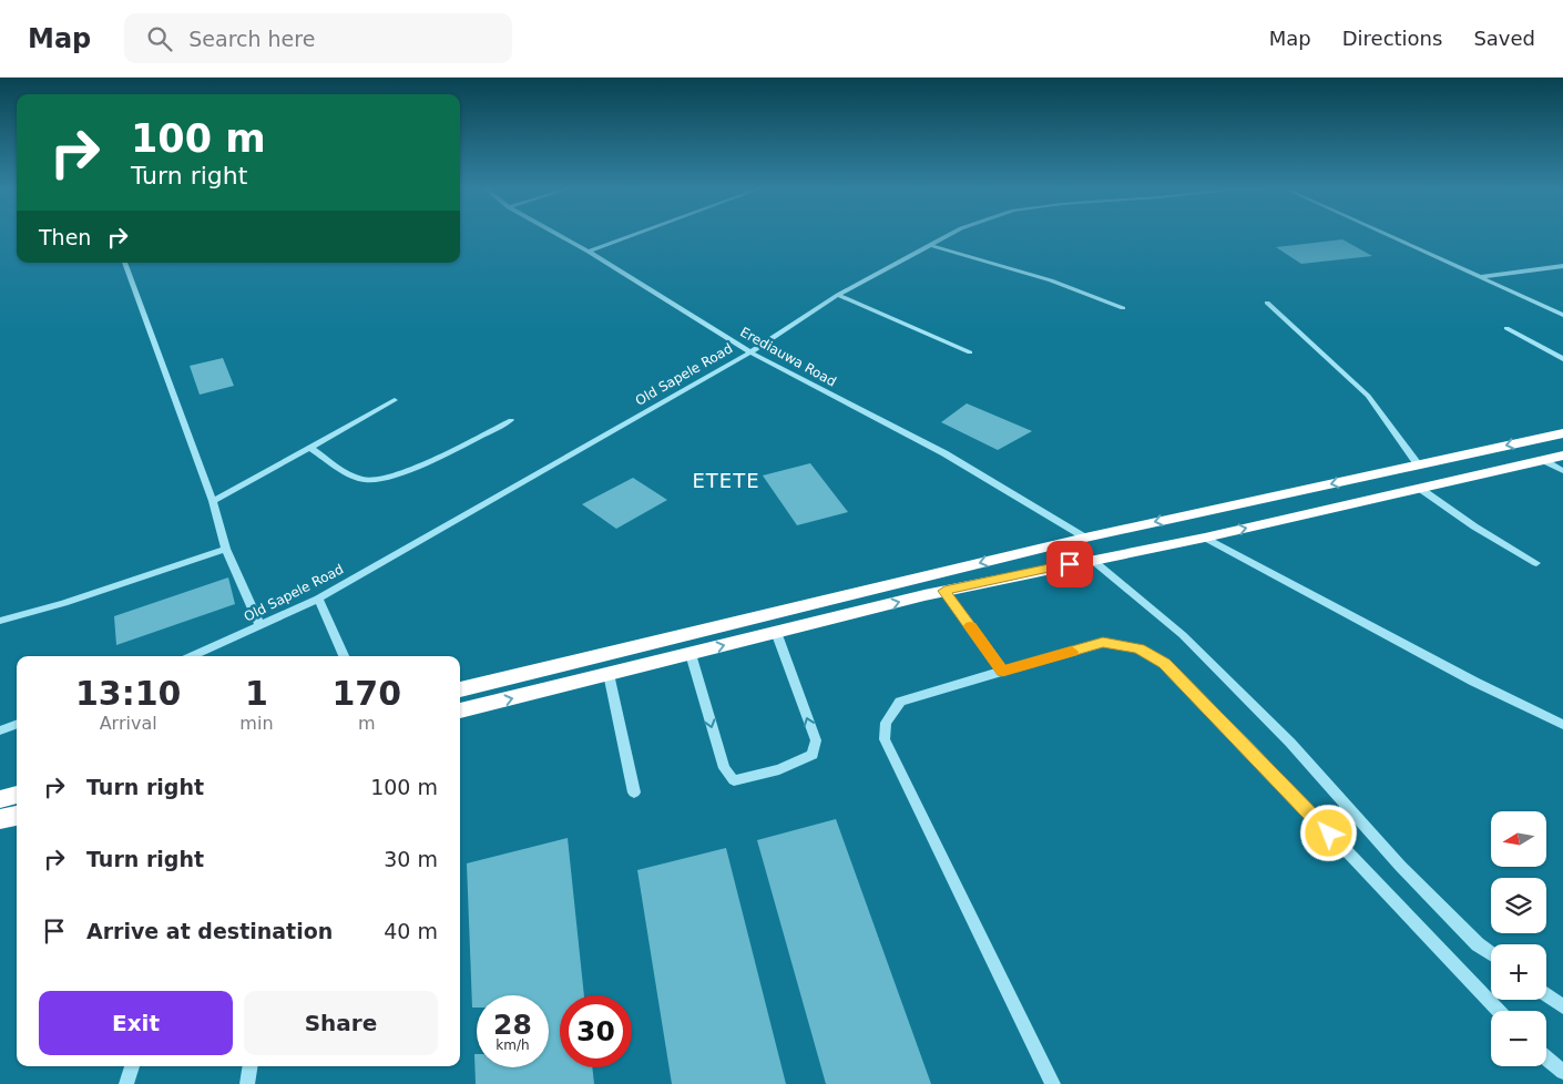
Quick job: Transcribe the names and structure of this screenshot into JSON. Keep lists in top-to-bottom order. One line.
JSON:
{"streets":{"street":["Erediauwa Road","Old Sapele Road"]},"crossings":[["Erediauwa Road","Old Sapele Road"]],"districts":["ETETE"],"north":"left","page":{"header":"Map","search":"Search here","nav":["Map","Directions","Saved"],"turn":["100 m","Turn right"],"then":"Then","eta":["13:10","Arrival","1","min","170","m"],"list":[{"name":"Turn right","value":"100 m"},{"name":"Turn right","value":"30 m"},{"name":"Arrive at destination","value":"40 m"}],"map_buttons":["+","−"],"buttons":["Exit","Share"],"speed":"28 km/h","limit":"30"}}
